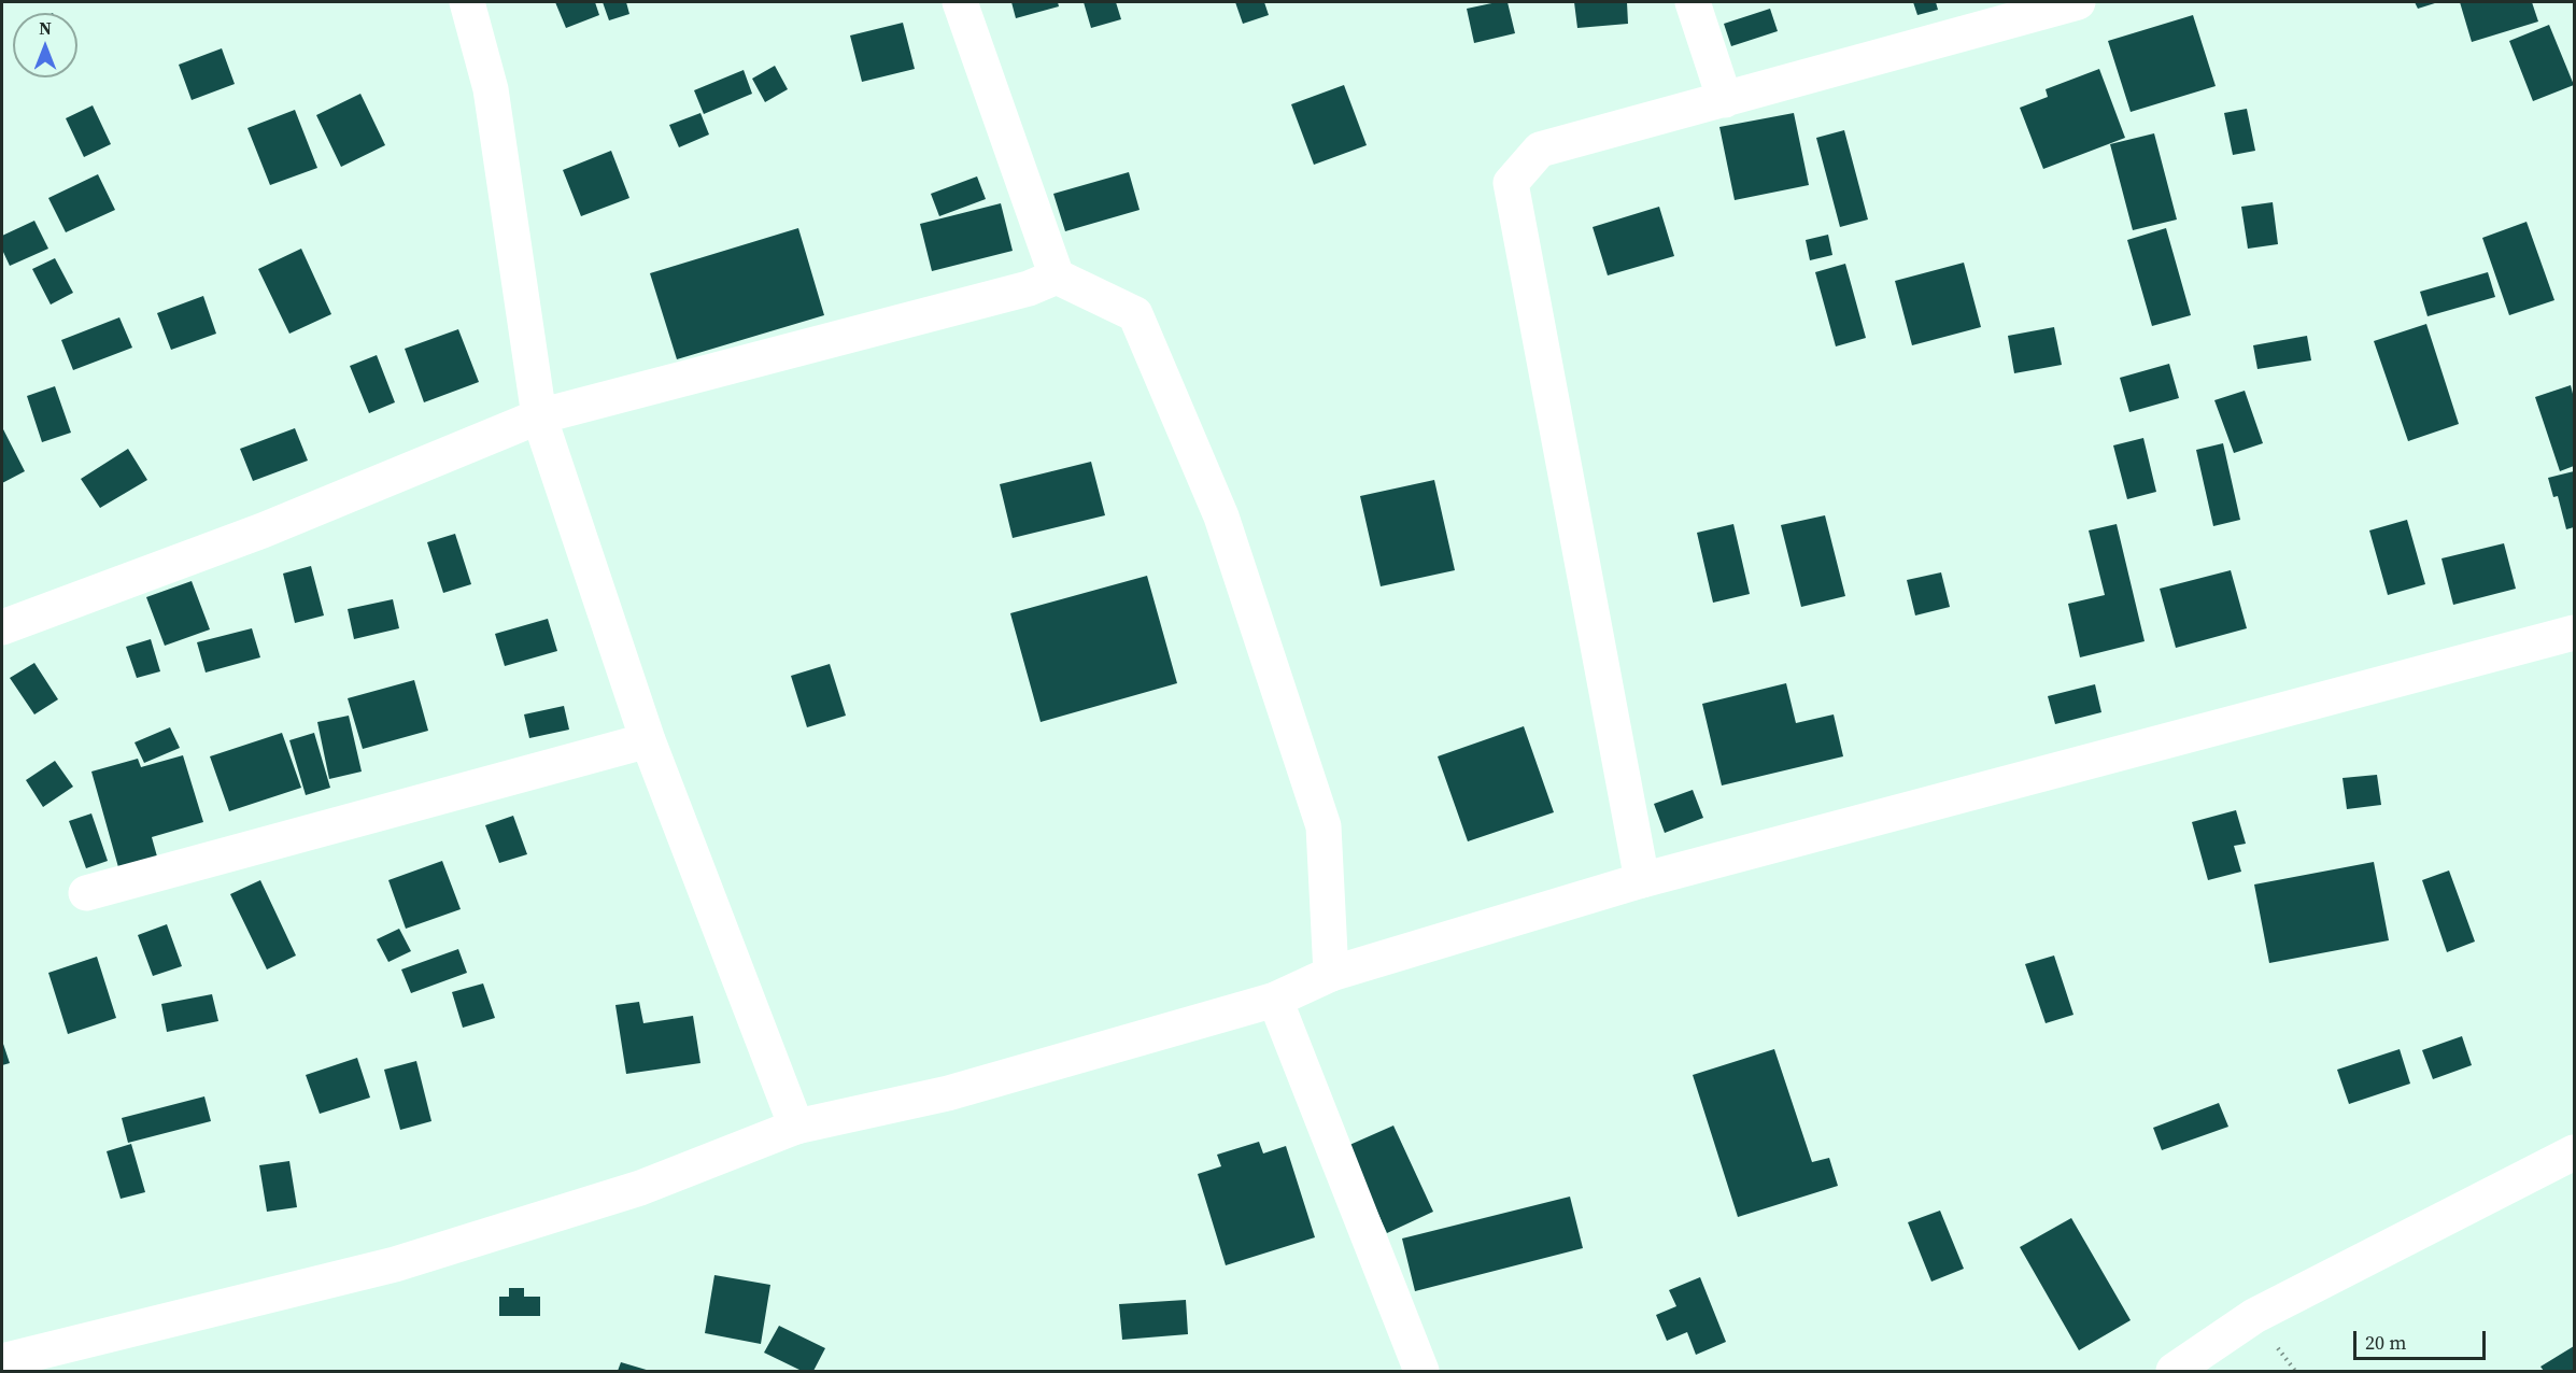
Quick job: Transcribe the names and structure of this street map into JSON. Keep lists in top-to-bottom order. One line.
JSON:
{"scale_bar":"20 m","north":"top"}
